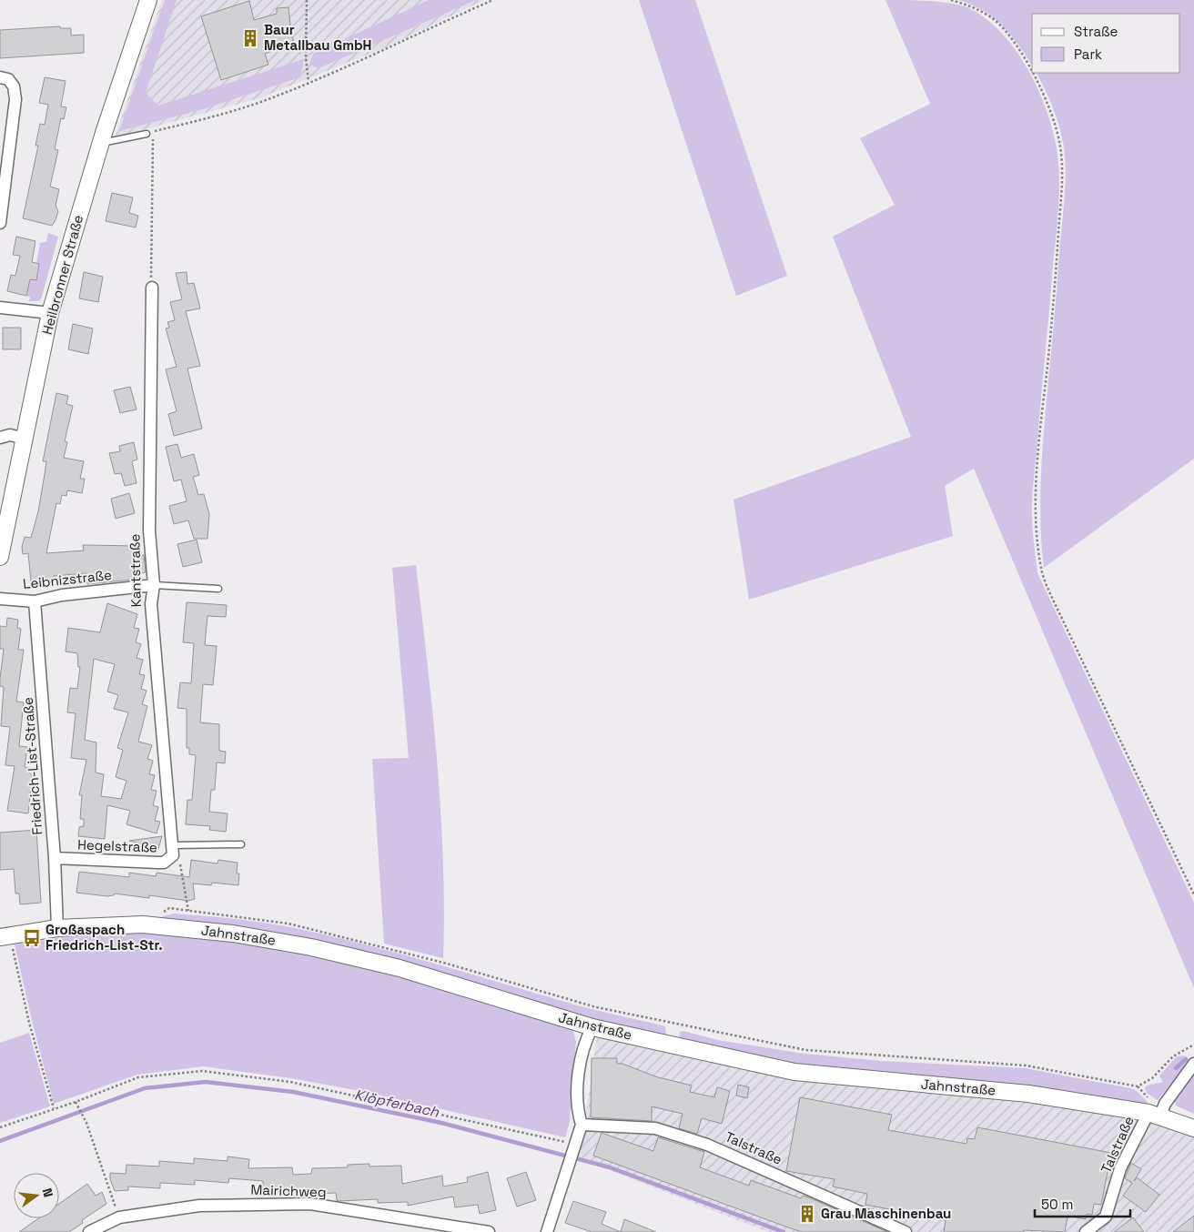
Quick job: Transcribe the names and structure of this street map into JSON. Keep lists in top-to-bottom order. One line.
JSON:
{"streets":{"street":["Heilbronner Straße","Kantstraße","Leibnizstraße","Friedrich-List-Straße","Hegelstraße","Jahnstraße","Talstraße","Mairichweg"]},"crossings":[["Kantstraße","Leibnizstraße"],["Kantstraße","Hegelstraße"],["Leibnizstraße","Friedrich-List-Straße"],["Friedrich-List-Straße","Hegelstraße"],["Friedrich-List-Straße","Jahnstraße"],["Jahnstraße","Talstraße"]],"water":["Klöpferbach"],"places":{"building":["Baur Metallbau GmbH","Grau Maschinenbau"],"bus stop":["Großaspach Friedrich-List-Str."]},"legend":["Straße","Park"],"scale_bar":"50 m","north":"right"}
